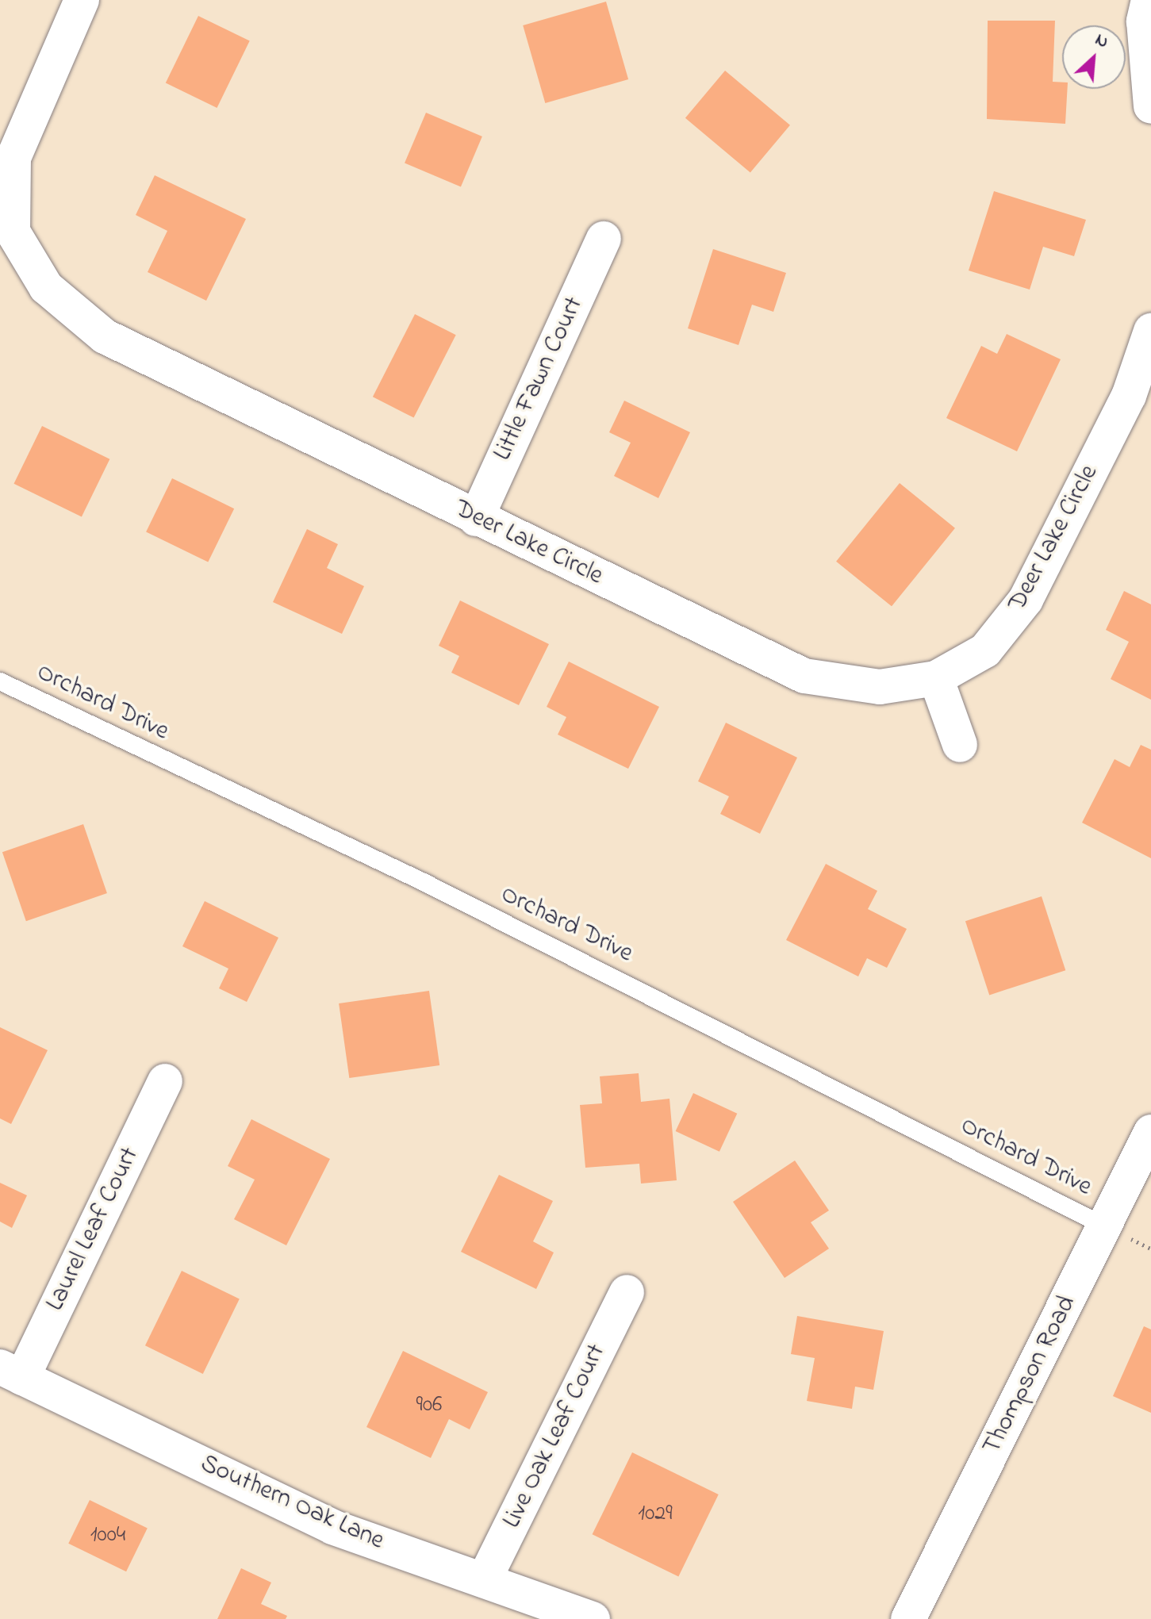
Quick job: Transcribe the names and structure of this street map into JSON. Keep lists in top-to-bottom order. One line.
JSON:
{"streets":{"street":["Little Fawn Court","Deer Lake Circle","Laurel Leaf Court","Thompson Road","Live Oak Leaf Court","Southern Oak Lane"],"lane":["Orchard Drive"]},"crossings":[["Little Fawn Court","Deer Lake Circle"],["Orchard Drive","Thompson Road"],["Laurel Leaf Court","Southern Oak Lane"],["Live Oak Leaf Court","Southern Oak Lane"]],"house_numbers":["906","1029","1004"],"north":"top right"}
